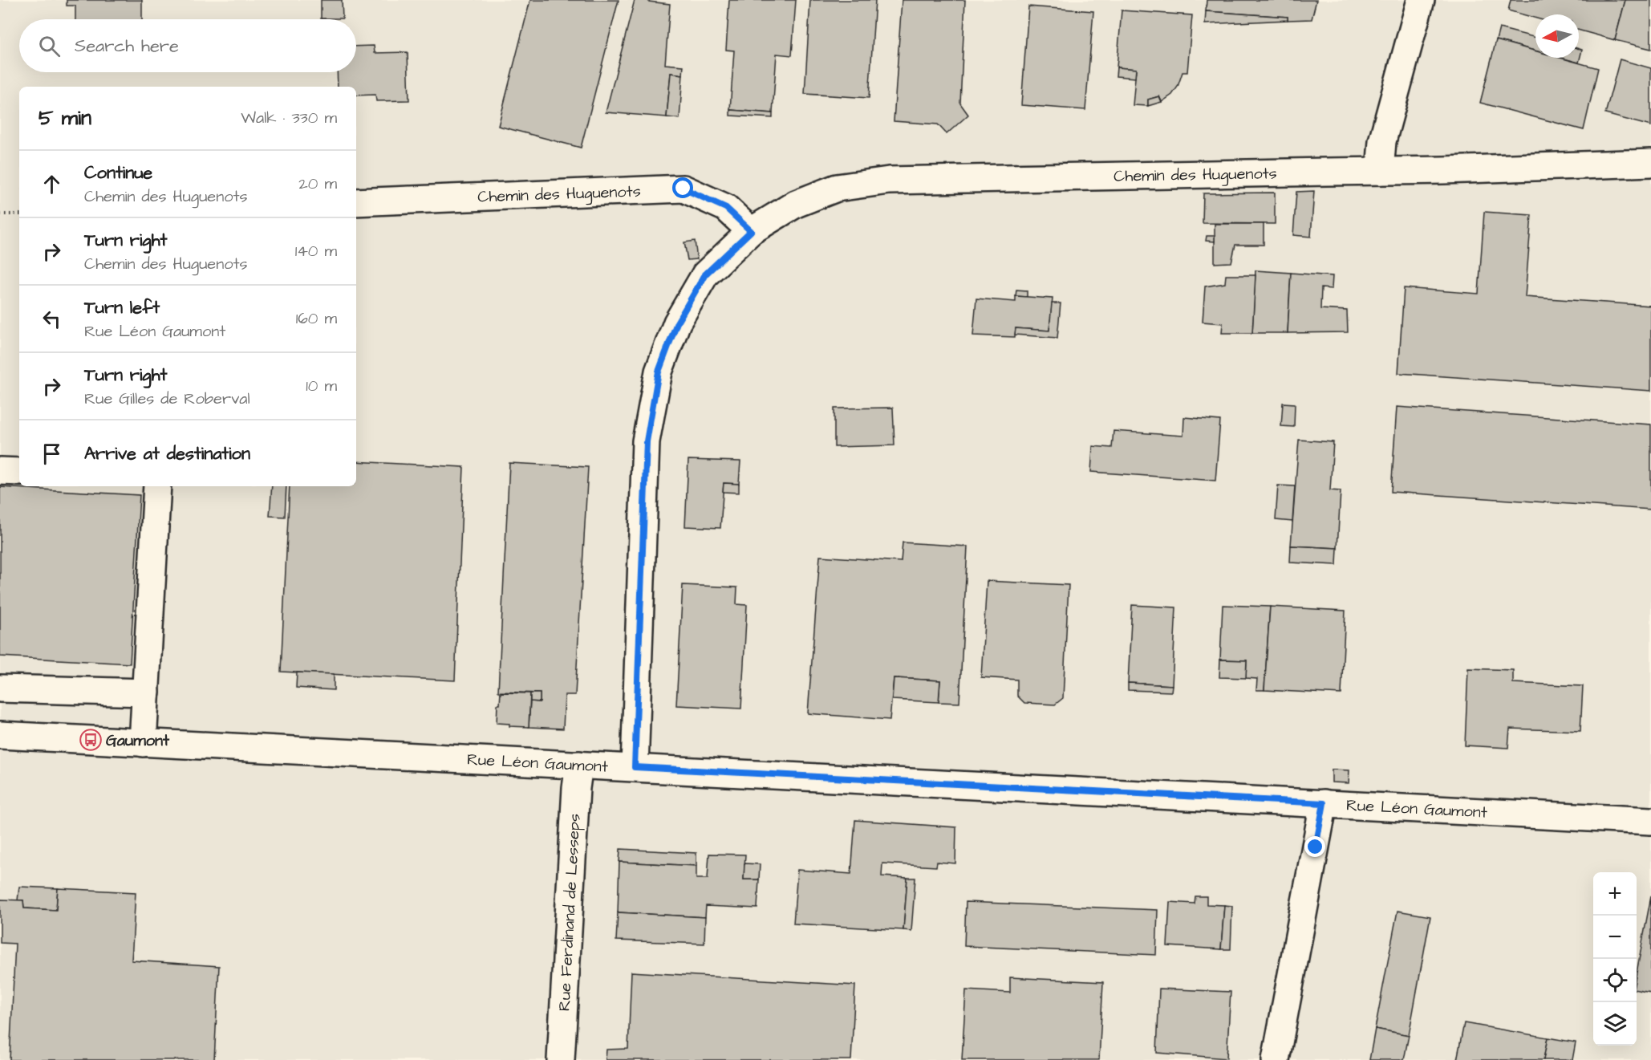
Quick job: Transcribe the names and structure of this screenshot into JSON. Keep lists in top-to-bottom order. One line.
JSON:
{"streets":{"street":["Chemin des Huguenots","Rue Léon Gaumont","Rue Ferdinand de Lesseps"]},"crossings":[["Chemin des Huguenots","Rue Léon Gaumont"],["Rue Léon Gaumont","Rue Ferdinand de Lesseps"]],"places":{"bus stop":["Gaumont"]},"north":"left","page":{"search":"Search here","heading":["5 min","Walk · 330 m"],"list":[["Continue","Chemin des Huguenots","20 m"],["Turn right","Chemin des Huguenots","140 m"],["Turn left","Rue Léon Gaumont","160 m"],["Turn right","Rue Gilles de Roberval","10 m"],"Arrive at destination"],"map_buttons":["+","−"]}}
